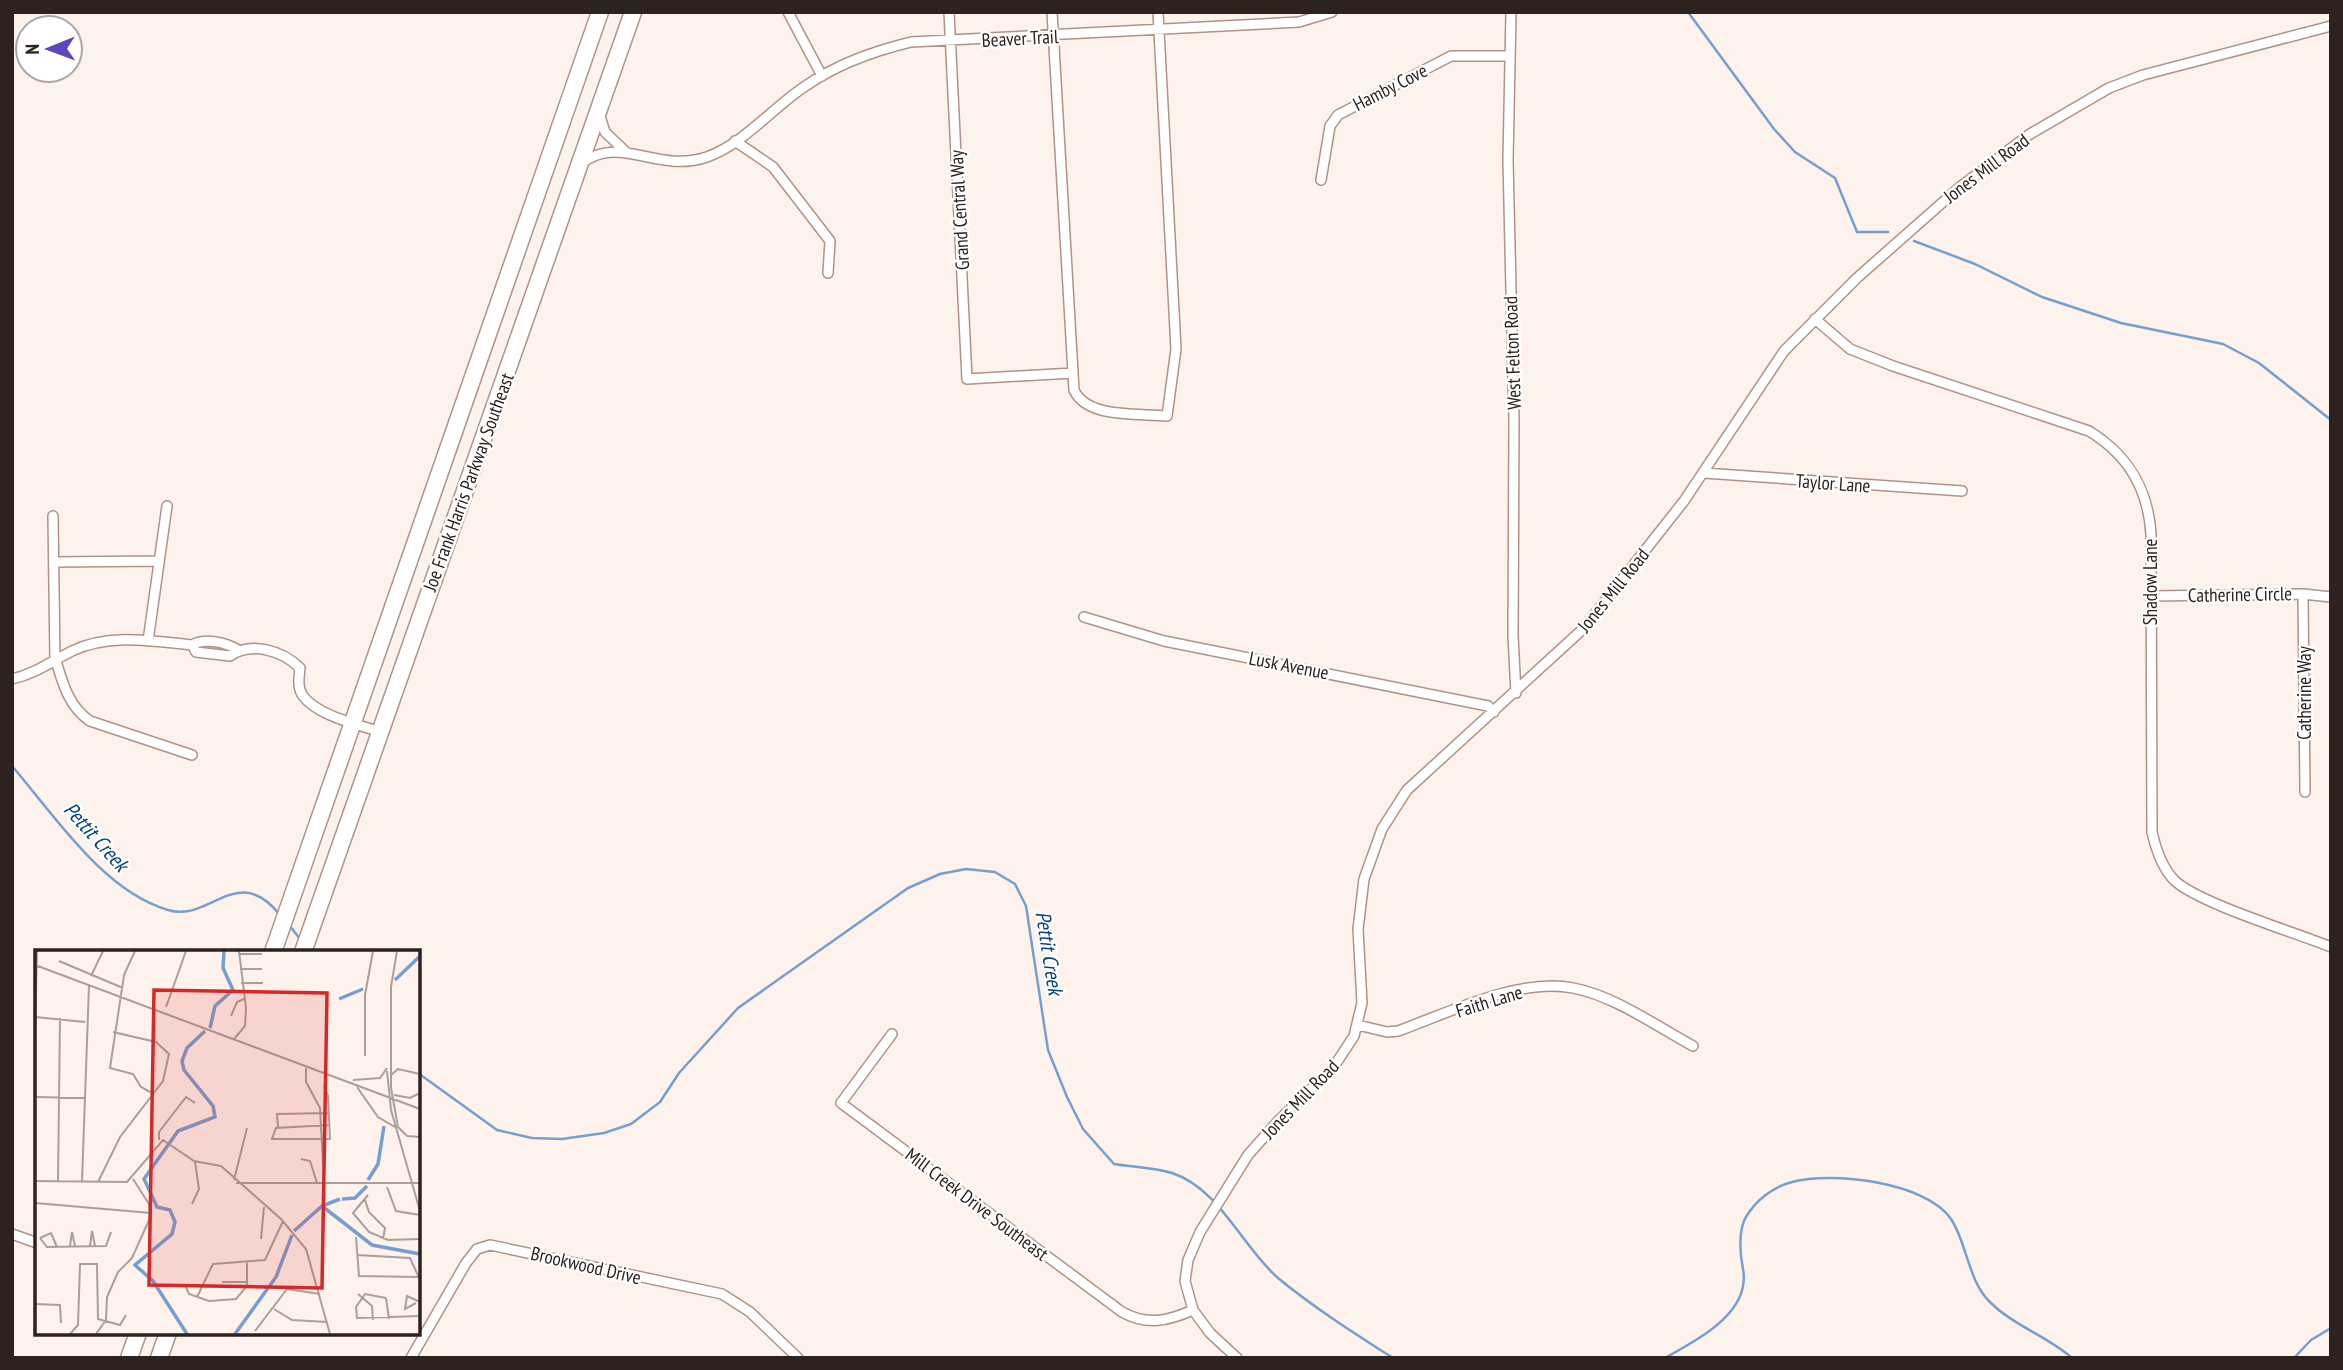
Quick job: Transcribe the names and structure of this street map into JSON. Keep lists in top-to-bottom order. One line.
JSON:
{"streets":{"highway":["Joe Frank Harris Parkway Southeast"],"street":["Beaver Trail","Hamby Cove","Jones Mill Road","Grand Central Way","West Felton Road","Taylor Lane","Shadow Lane","Catherine Circle","Lusk Avenue","Catherine Way","Faith Lane","Mill Creek Drive Southeast","Brookwood Drive"]},"crossings":[["Beaver Trail","Grand Central Way"],["Beaver Trail","Joe Frank Harris Parkway Southeast"],["Hamby Cove","West Felton Road"],["Jones Mill Road","West Felton Road"],["Jones Mill Road","Taylor Lane"],["Jones Mill Road","Shadow Lane"],["Jones Mill Road","Lusk Avenue"],["Jones Mill Road","Faith Lane"],["Jones Mill Road","Mill Creek Drive Southeast"],["Shadow Lane","Catherine Circle"],["Catherine Circle","Catherine Way"]],"water":["Pettit Creek"],"north":"left"}
